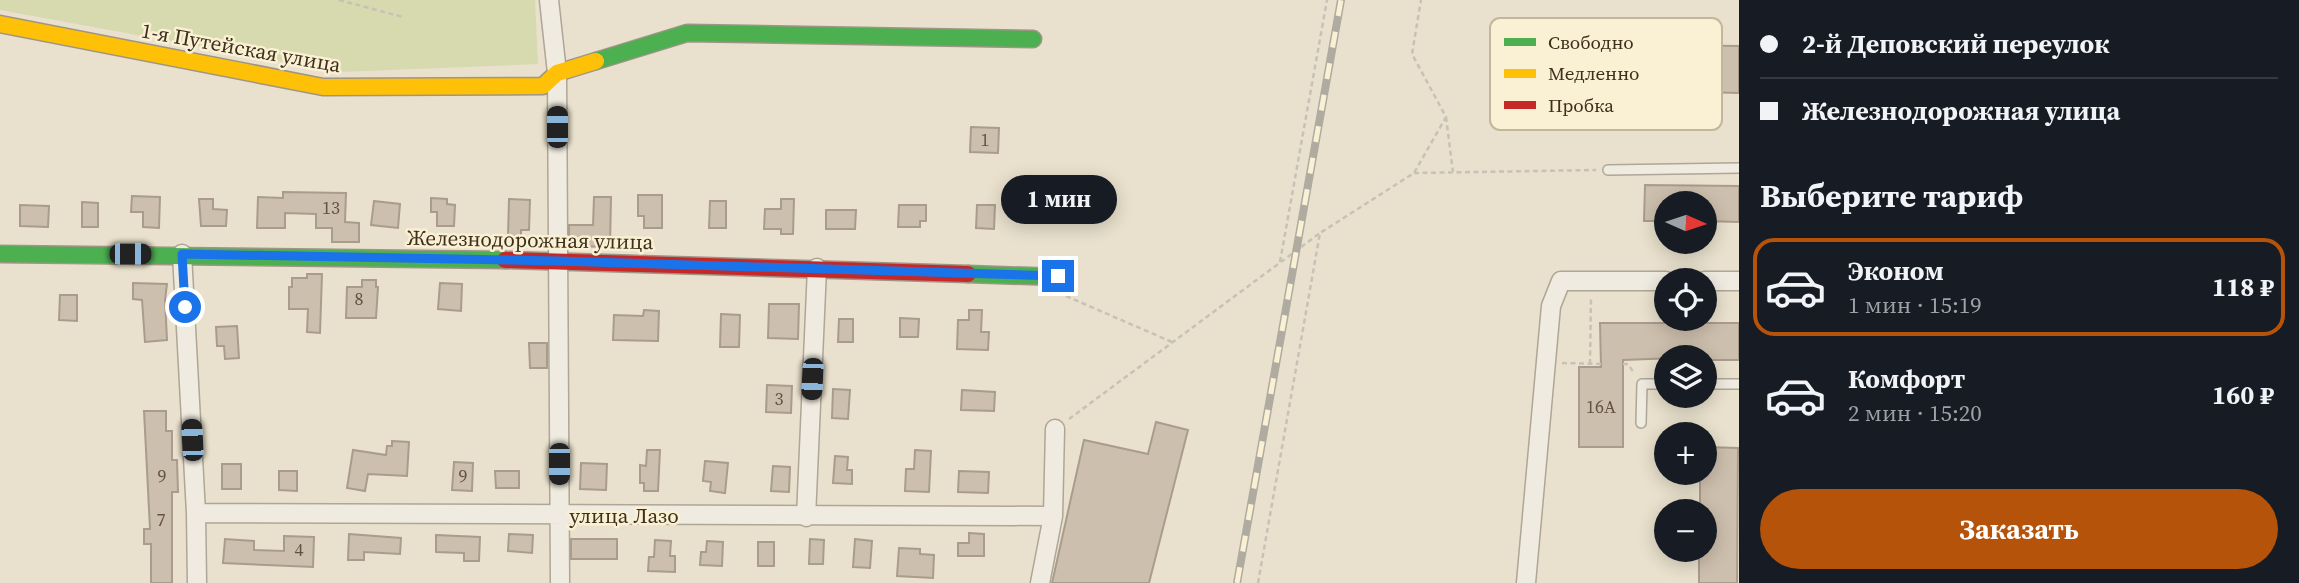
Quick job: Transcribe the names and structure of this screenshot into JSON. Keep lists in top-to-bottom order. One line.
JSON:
{"streets":{"street":["1-я Путейская улица","Железнодорожная улица","улица Лазо"]},"house_numbers":["1","13","8","3","16А","9","9","7","4"],"legend":["Свободно","Медленно","Пробка"],"north":"right","page":{"banner":["2-й Деповский переулок","Железнодорожная улица"],"heading":"Выберите тариф","bubble":"1 мин","map_buttons":["+","−"],"list":[{"name":"Эконом","note":"1 мин · 15:19","value":"118 ₽"},{"name":"Комфорт","note":"2 мин · 15:20","value":"160 ₽"}],"buttons":"Заказать"}}
